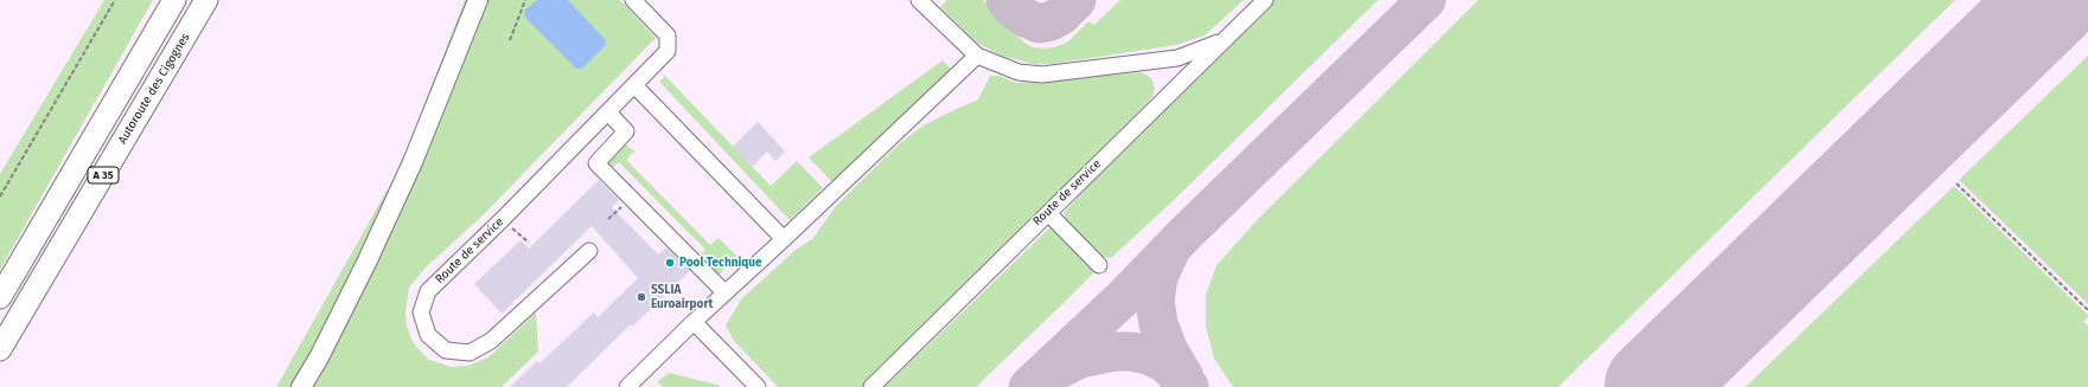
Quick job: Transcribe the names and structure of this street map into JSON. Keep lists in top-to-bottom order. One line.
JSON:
{"streets":{"highway":["Autoroute des Cigognes","A 35"],"lane":["Route de service"]},"places":["Pool Technique","SSLIA Euroairport"]}
